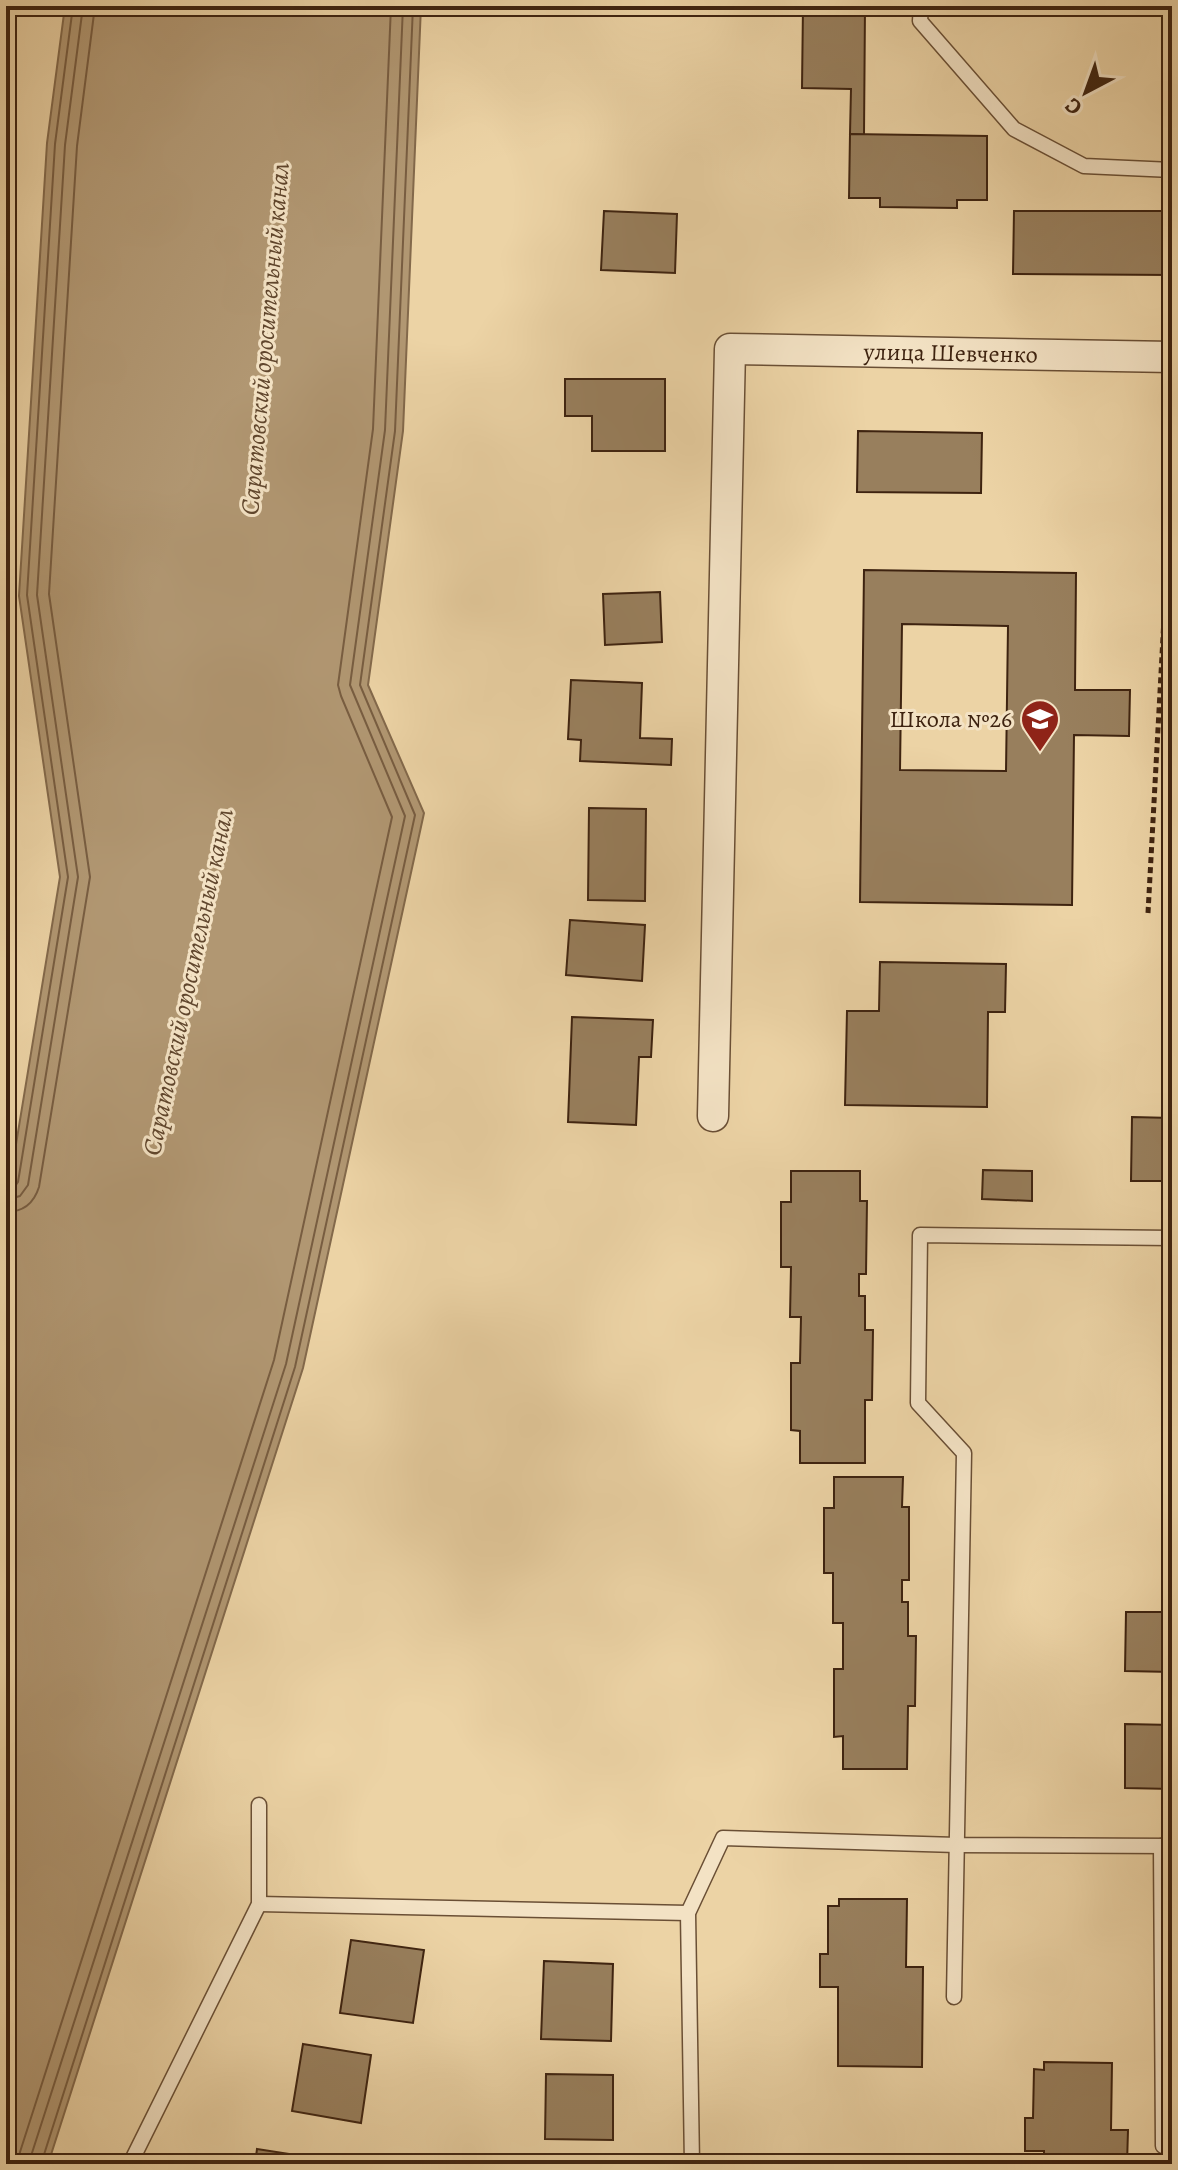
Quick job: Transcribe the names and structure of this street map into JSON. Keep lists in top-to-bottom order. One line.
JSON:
{"streets":{"street":["улица Шевченко"]},"water":["Саратовский оросительный канал"],"places":{"school or university":["Школа №26"]},"north":"bottom left"}
